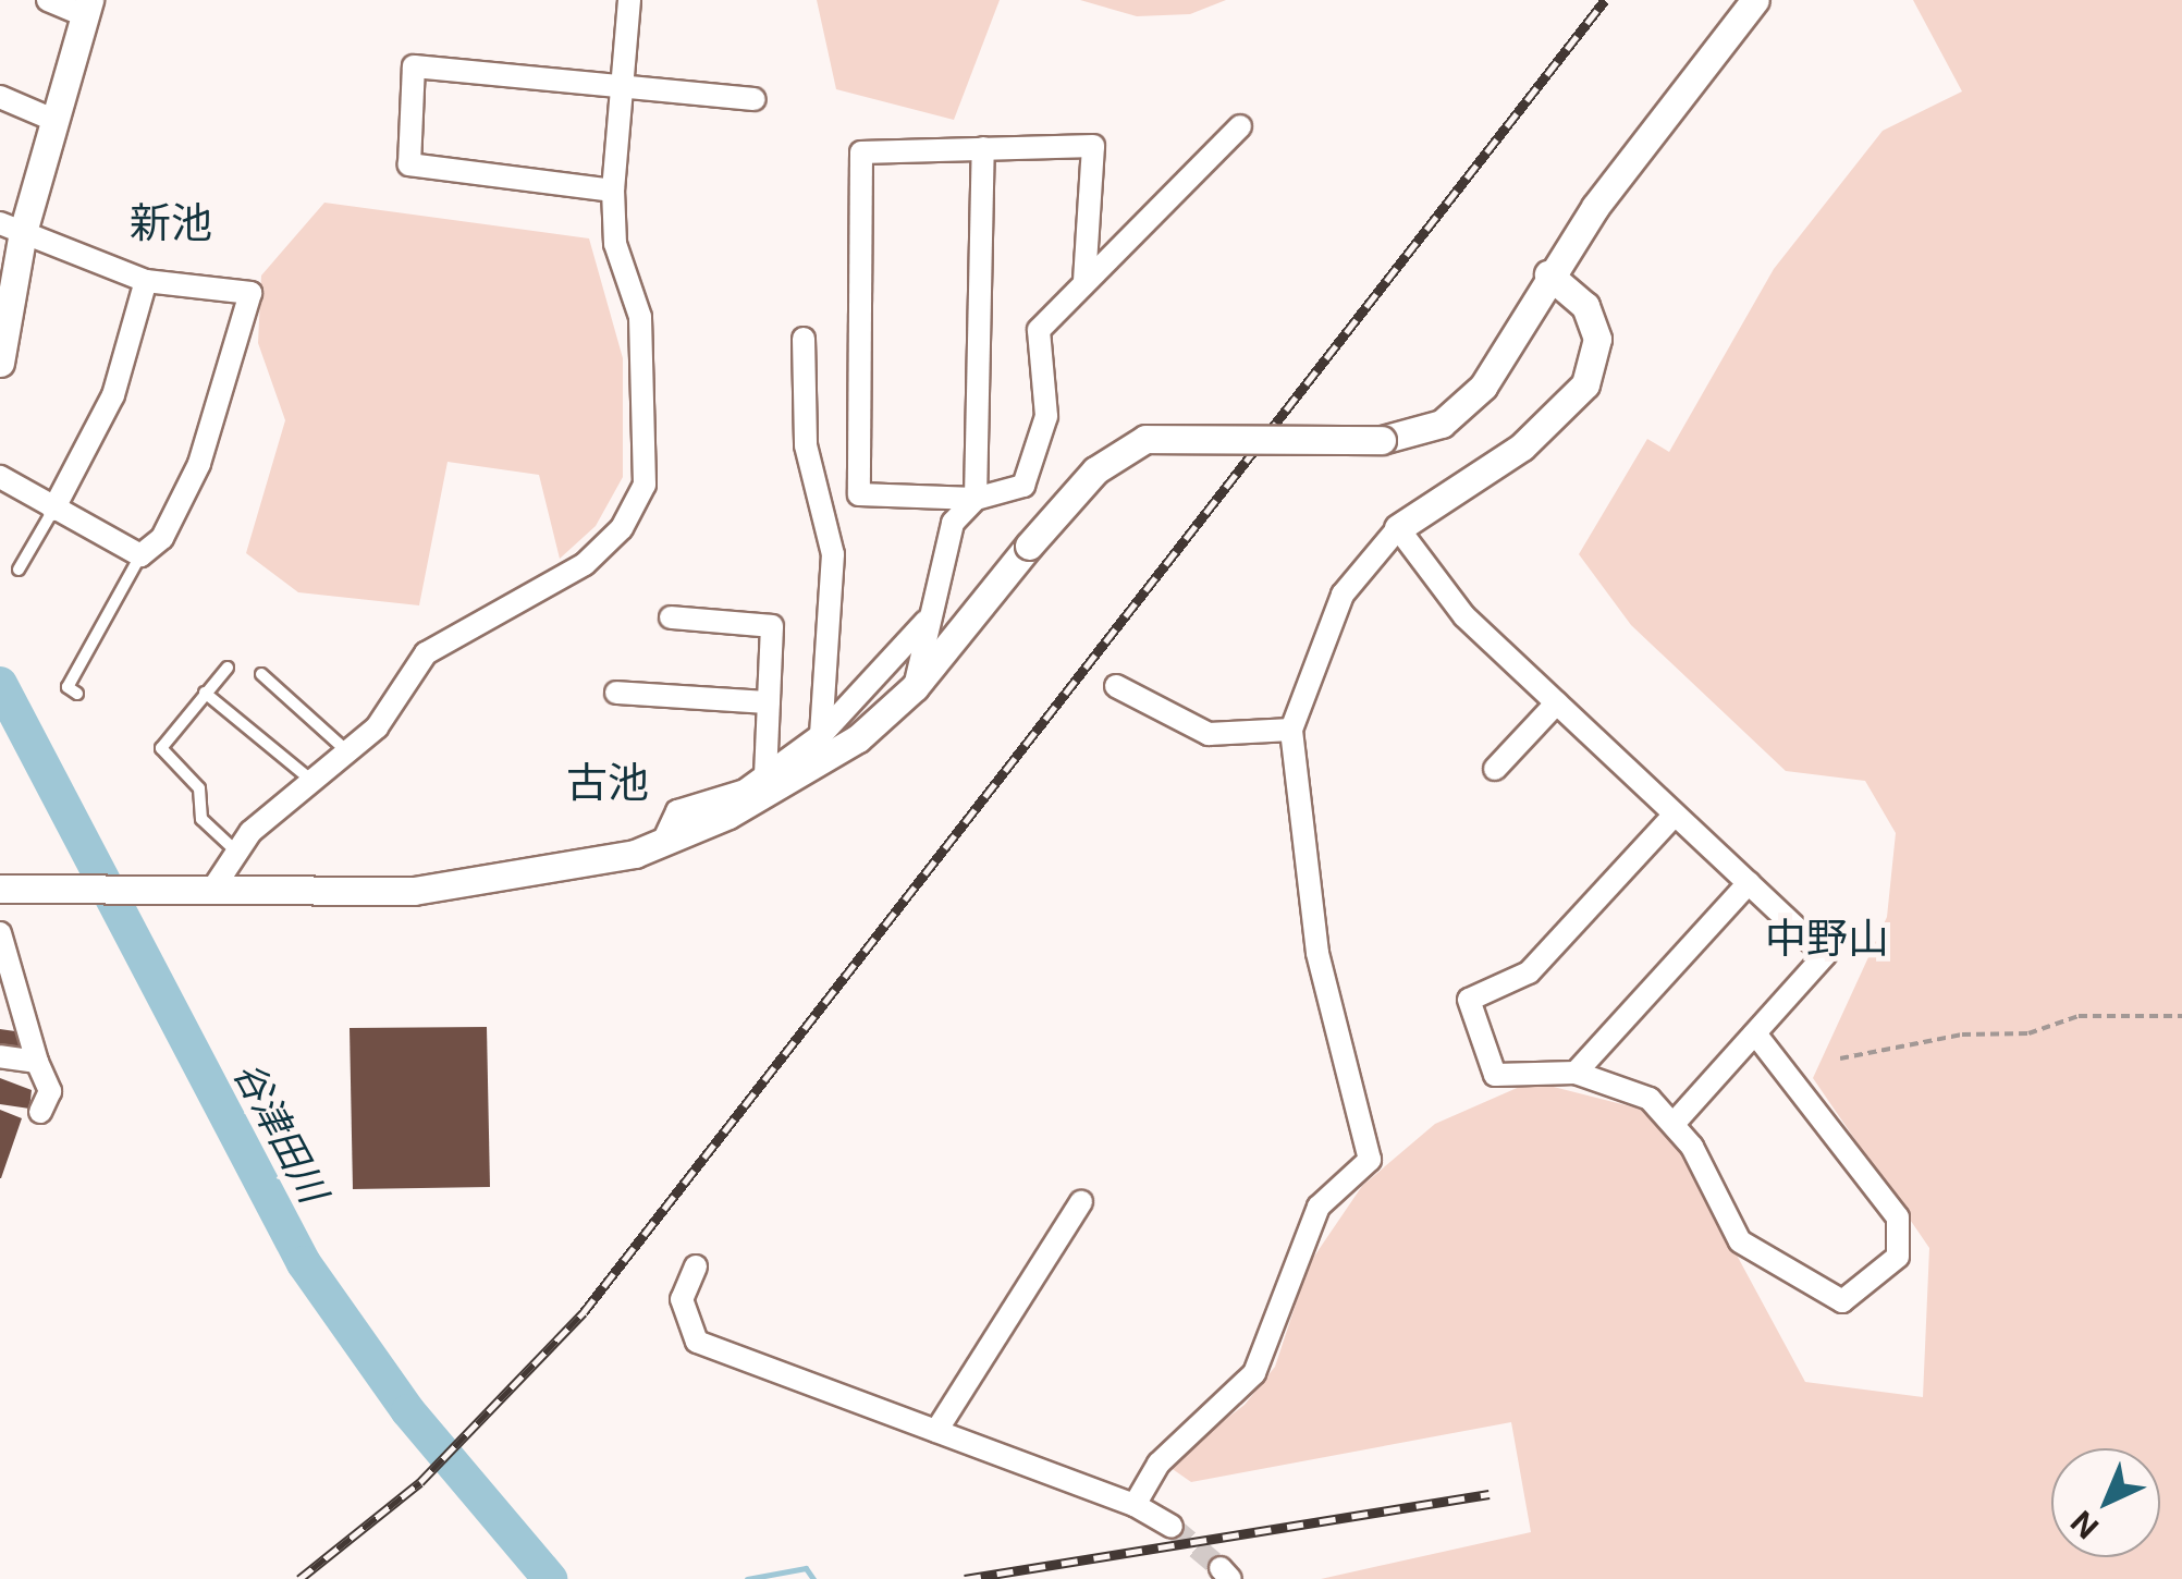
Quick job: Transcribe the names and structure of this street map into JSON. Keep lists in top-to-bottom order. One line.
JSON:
{"districts":["新池","古池","中野山"],"water":["谷津田川"],"north":"bottom left"}
